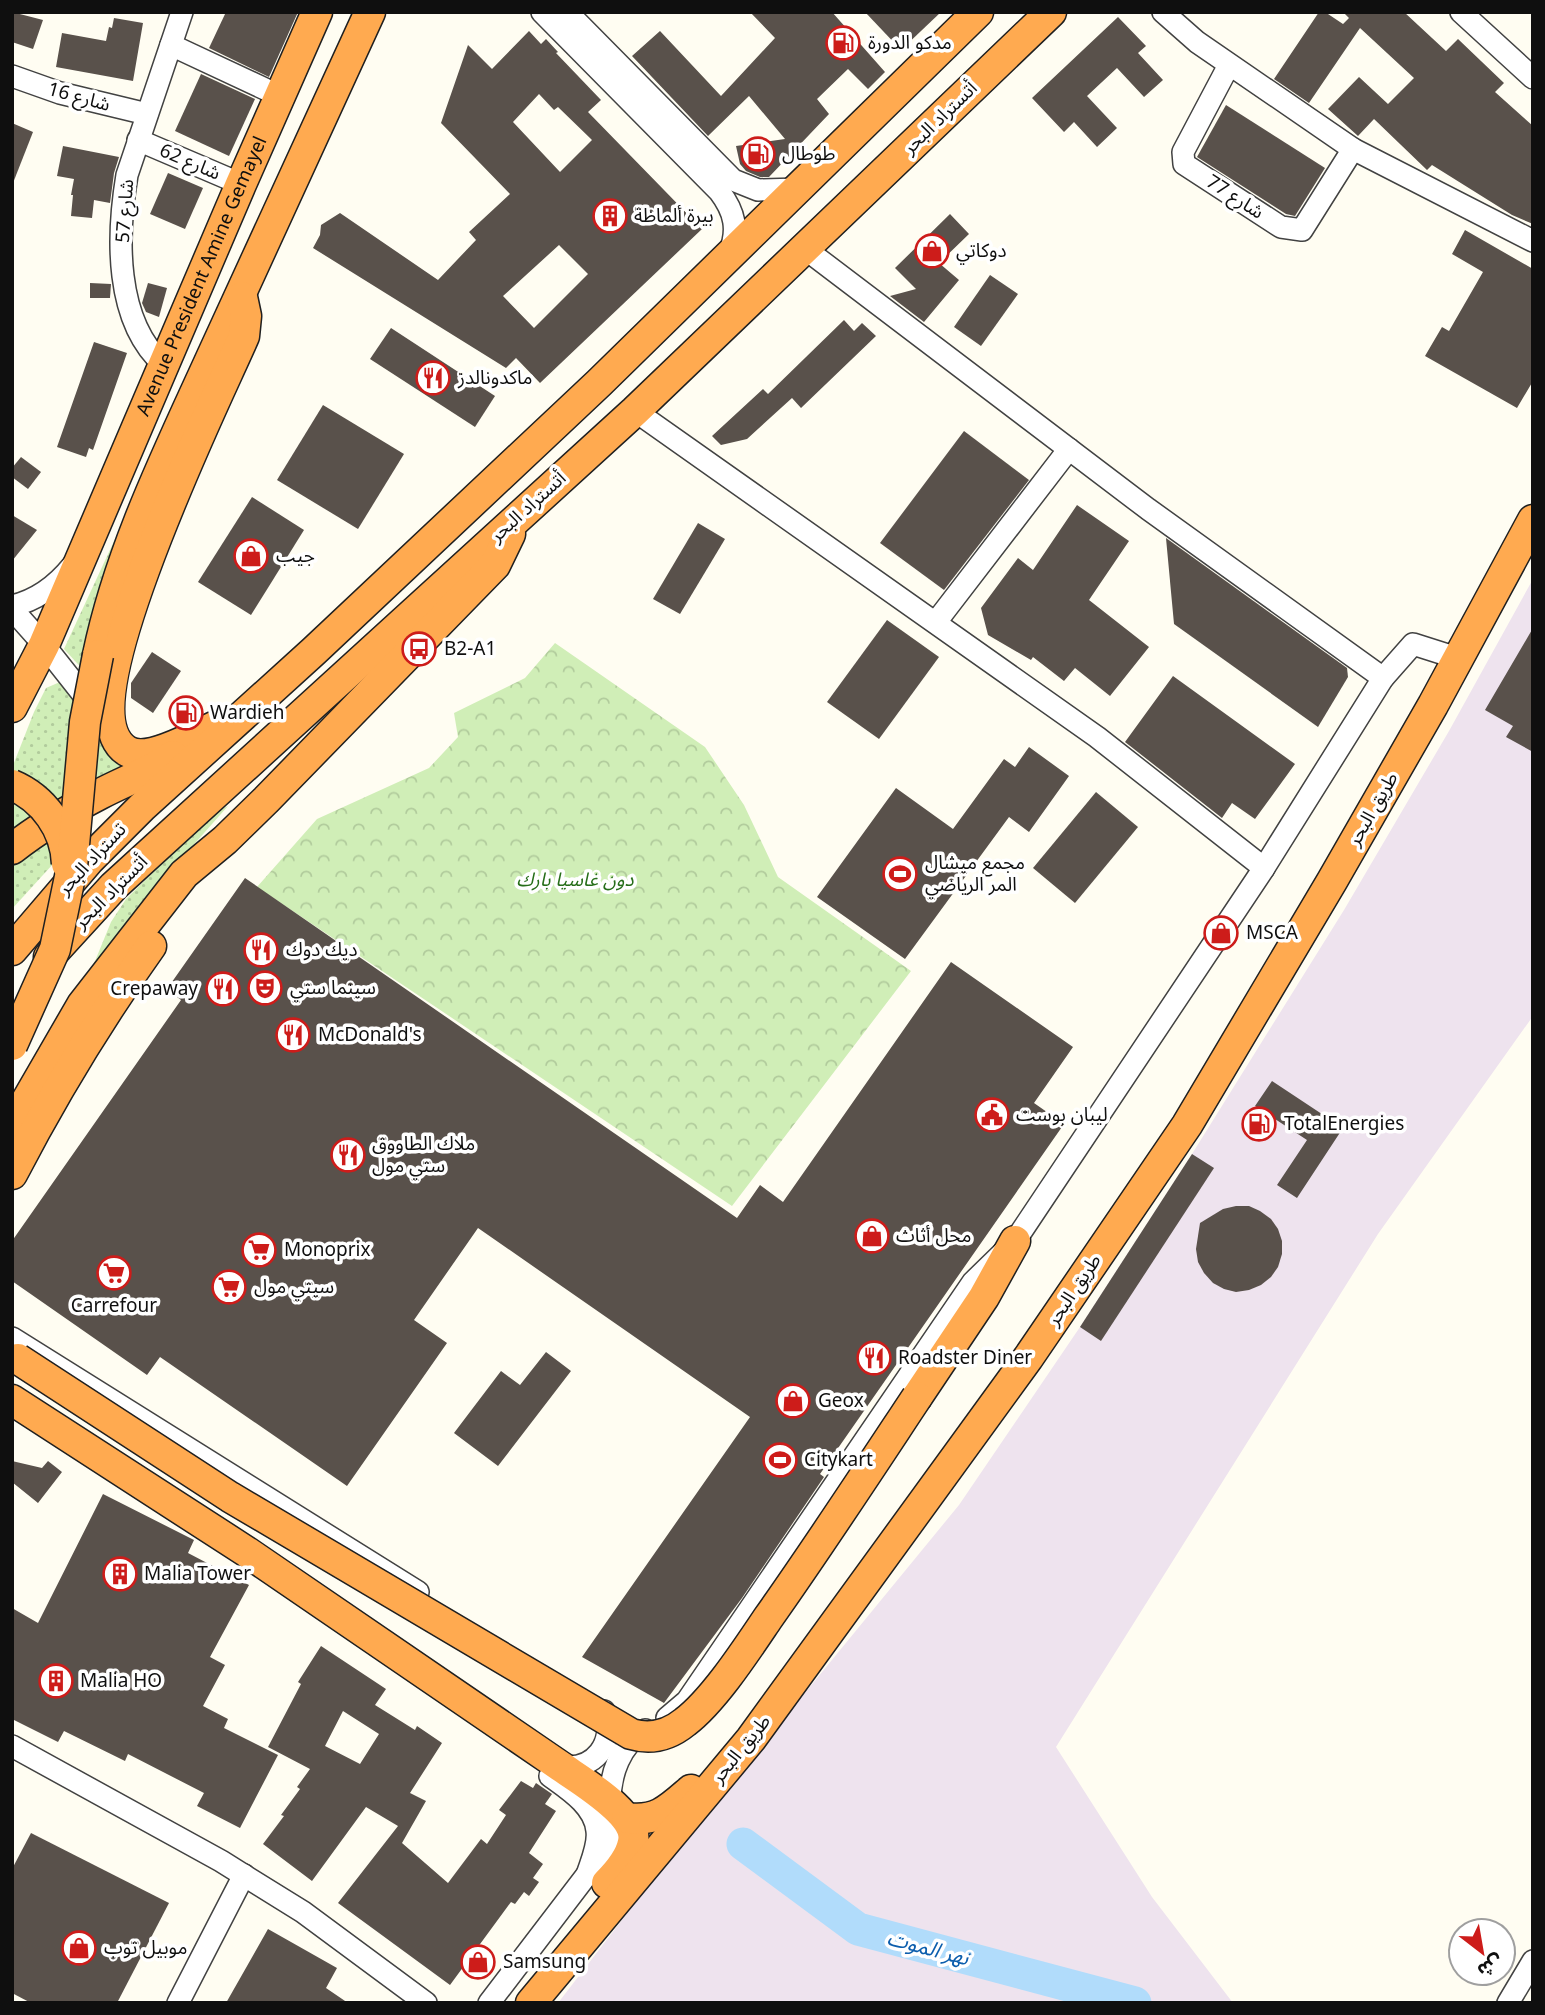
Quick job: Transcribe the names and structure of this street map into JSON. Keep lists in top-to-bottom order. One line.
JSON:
{"streets":{"highway":["أتستراد البحر","Avenue President Amine Gemayel","طريق البحر","تستراد البحر"],"street":["شارع 16","شارع 62","شارع 77","شارع 57"]},"crossings":[["شارع 16","شارع 57"],["شارع 62","شارع 57"],["شارع 62","Avenue President Amine Gemayel"],["شارع 57","Avenue President Amine Gemayel"]],"water":["نهر الموت"],"parks":["دون غاسيا بارك"],"places":{"fuel station":["مدكو الدورة","طوطال","Wardieh","TotalEnergies"],"building":["بيرة ألماظة","Malia Tower","Malia HO"],"shop":["دوكاتي","جيب","MSCA","محل أثاث","Geox","موبيل توب","Samsung"],"restaurant":["ماكدونالدز","ديك دوك","Crepaway","McDonald's","ملاك الطاووق ستي مول","Roadster Diner"],"bus stop":["B2-A1"],"sports":["مجمع ميشال المر الرياضي","Citykart"],"theatre":["سينما ستي"],"public building":["ليبان بوست"],"supermarket":["Monoprix","Carrefour","سيتي مول"]},"north":"bottom right"}
